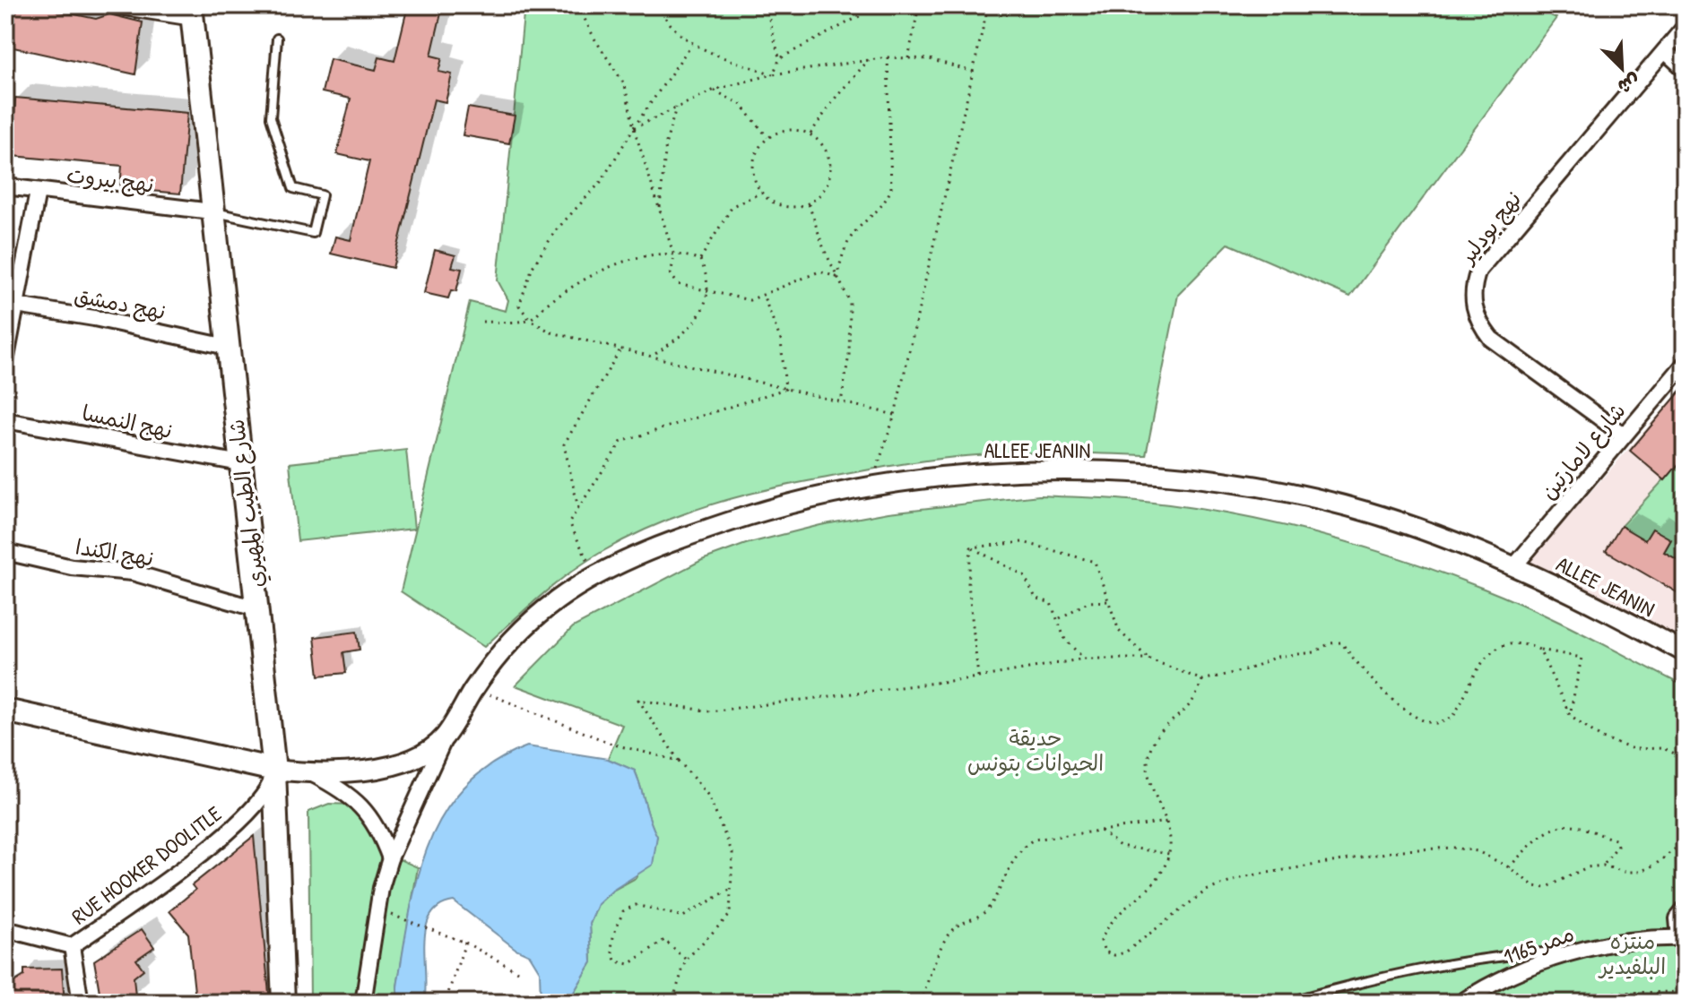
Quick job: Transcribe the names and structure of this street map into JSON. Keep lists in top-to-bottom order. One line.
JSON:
{"streets":{"main road":["شارع الطيب المهيري"],"street":["نهج بيروت","نهج بودلير","نهج دمشق","نهج النمسا","ALLEE JEANIN","شارع لامارتين","نهج الكندا","RUE HOOKER DOOLITLE","ممر 1165"]},"crossings":[["نهج بيروت","شارع الطيب المهيري"],["نهج بودلير","شارع لامارتين"],["نهج دمشق","شارع الطيب المهيري"],["نهج النمسا","شارع الطيب المهيري"],["ALLEE JEANIN","شارع لامارتين"],["شارع الطيب المهيري","نهج الكندا"],["شارع الطيب المهيري","RUE HOOKER DOOLITLE"]],"parks":["حديقة الحيوانات بتونس","منتزه البلفيدير"],"north":"bottom right"}
